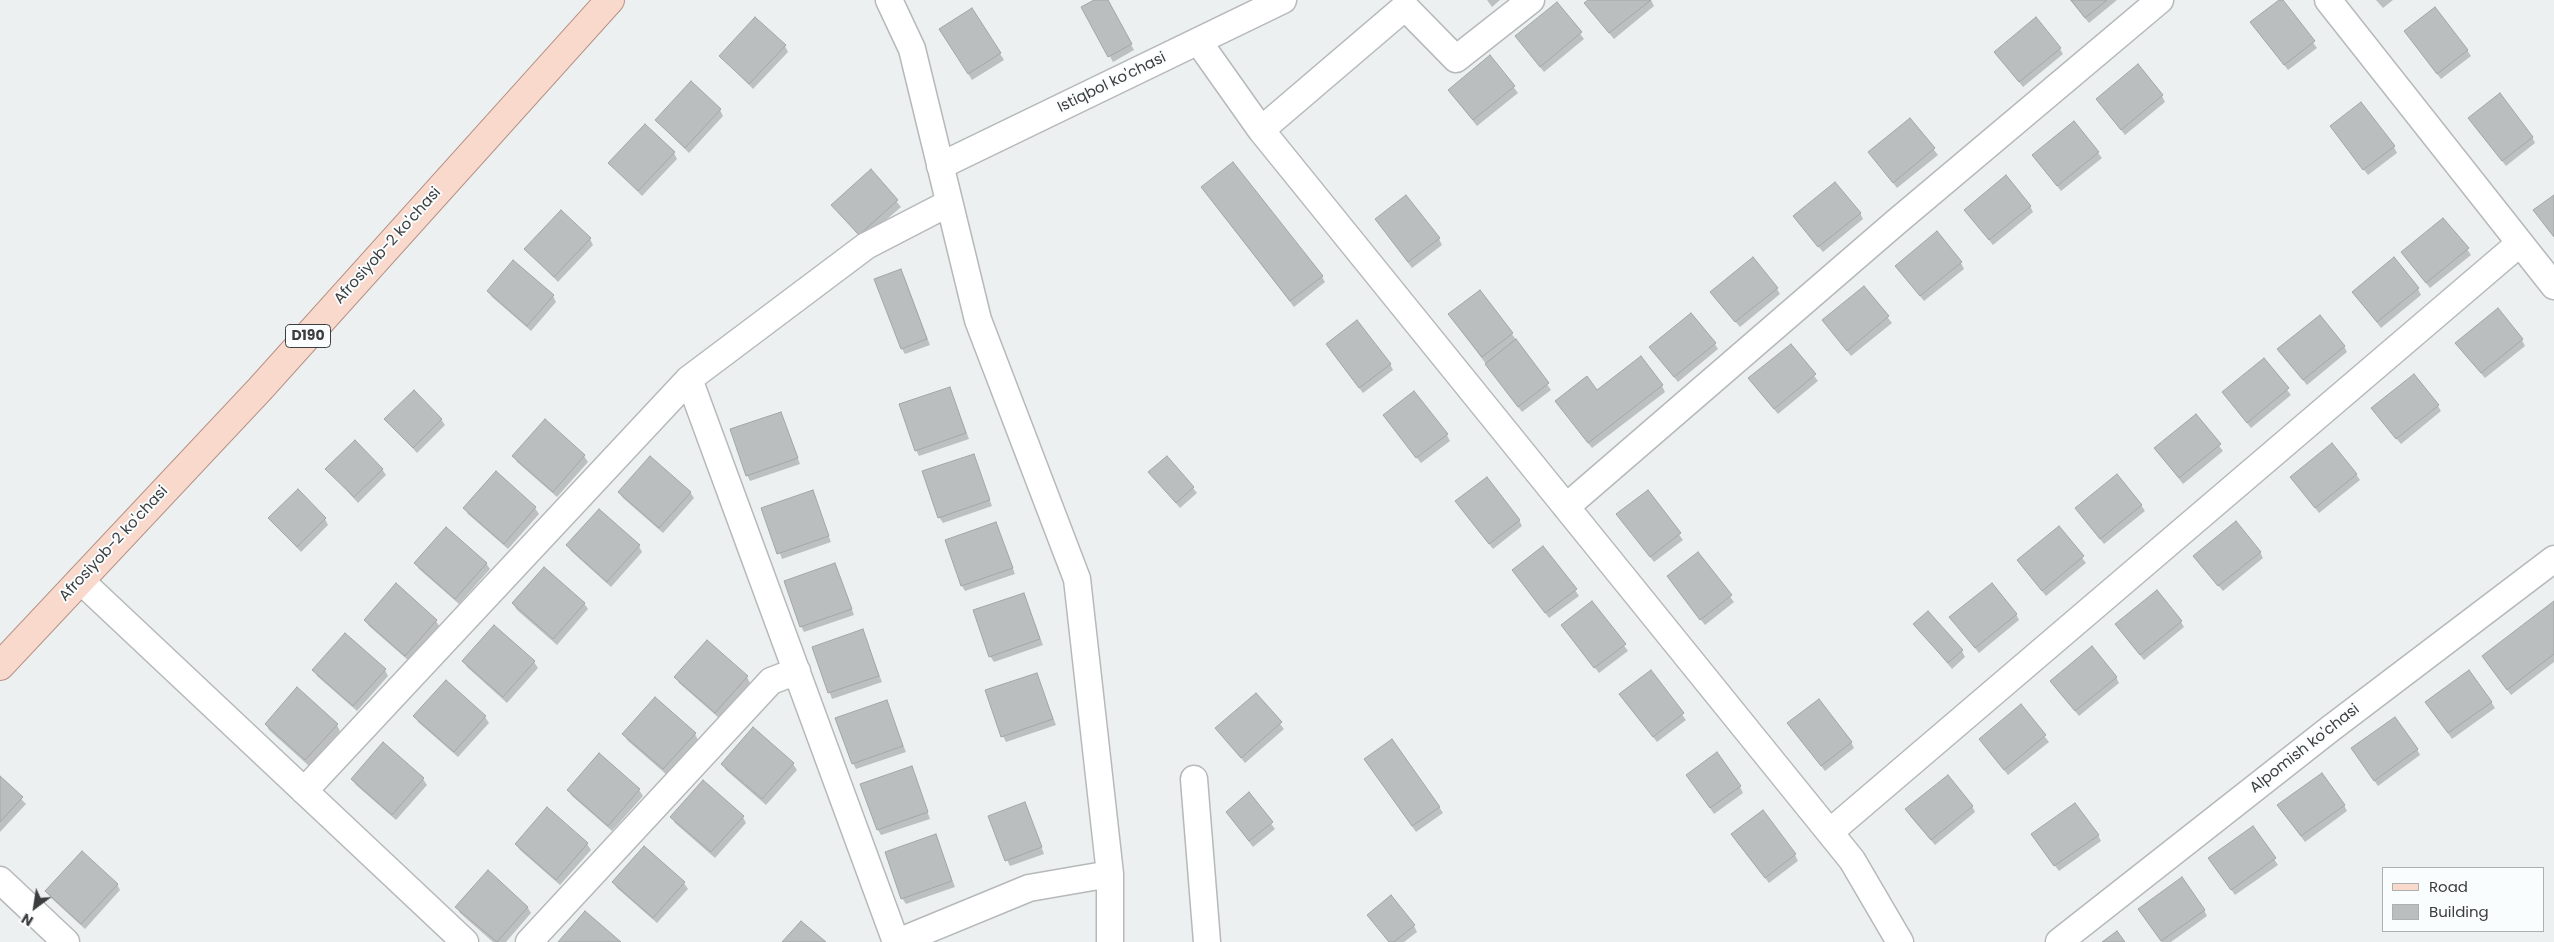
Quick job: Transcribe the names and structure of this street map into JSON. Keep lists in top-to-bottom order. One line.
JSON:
{"streets":{"main road":["Afrosiyob-2 ko'chasi","D190"],"street":["Istiqbol ko'chasi","Alpomish ko'chasi"]},"legend":["Road","Building"],"north":"bottom left"}
